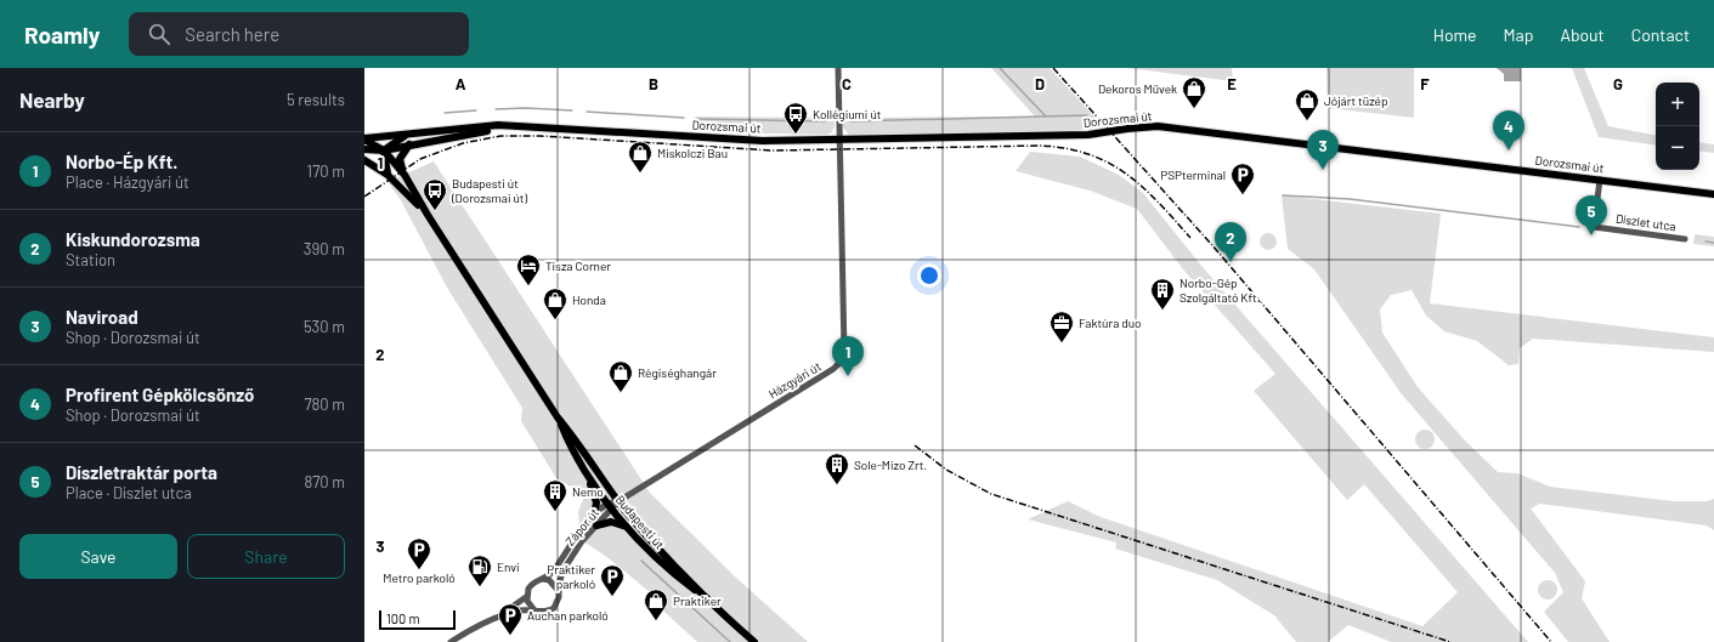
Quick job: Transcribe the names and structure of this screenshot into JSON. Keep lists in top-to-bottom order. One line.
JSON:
{"streets":{"main road":["Dorozsmai út","Budapesti út"],"street":["Díszlet utca","Házgyári út","Zápor út"]},"crossings":[["Dorozsmai út","Díszlet utca"],["Dorozsmai út","Házgyári út"],["Dorozsmai út","Budapesti út"],["Házgyári út","Budapesti út"],["Házgyári út","Zápor út"],["Budapesti út","Zápor út"]],"places":{"shop":["Dekoros Művek","Jójárt tüzép","Miskolczi Bau","Honda","Régiséghangár","Praktiker"],"bus stop":["Kollégiumi út","Budapesti út (Dorozsmai út)"],"parking":["PSPterminal","Metro parkoló","Praktiker parkoló","Auchan parkoló"],"hotel":["Tisza Corner"],"building":["Norbo-Gép Szolgáltató Kft.","Sole-Mizo Zrt.","Nemo"],"office":["Faktúra duo"],"fuel station":["Envi"]},"scale_bar":"100 m","page":{"header":"Roamly","search":"Search here","nav":["Home","Map","About","Contact"],"heading":["Nearby","5 results"],"map_buttons":["+","−"],"pins":["4","3","5","2","1"],"list":[{"mark":"1","name":"Norbo-Ép Kft.","note":"Place · Házgyári út","value":"170 m"},{"mark":"2","name":"Kiskundorozsma","note":"Station","value":"390 m"},{"mark":"3","name":"Naviroad","note":"Shop · Dorozsmai út","value":"530 m"},{"mark":"4","name":"Profirent Gépkölcsönző","note":"Shop · Dorozsmai út","value":"780 m"},{"mark":"5","name":"Díszletraktár porta","note":"Place · Díszlet utca","value":"870 m"}],"buttons":["Save","Share"],"scale":"100 m"},"grid":{"columns":["A","B","C","D","E","F","G"],"rows":["1","2","3"]}}
